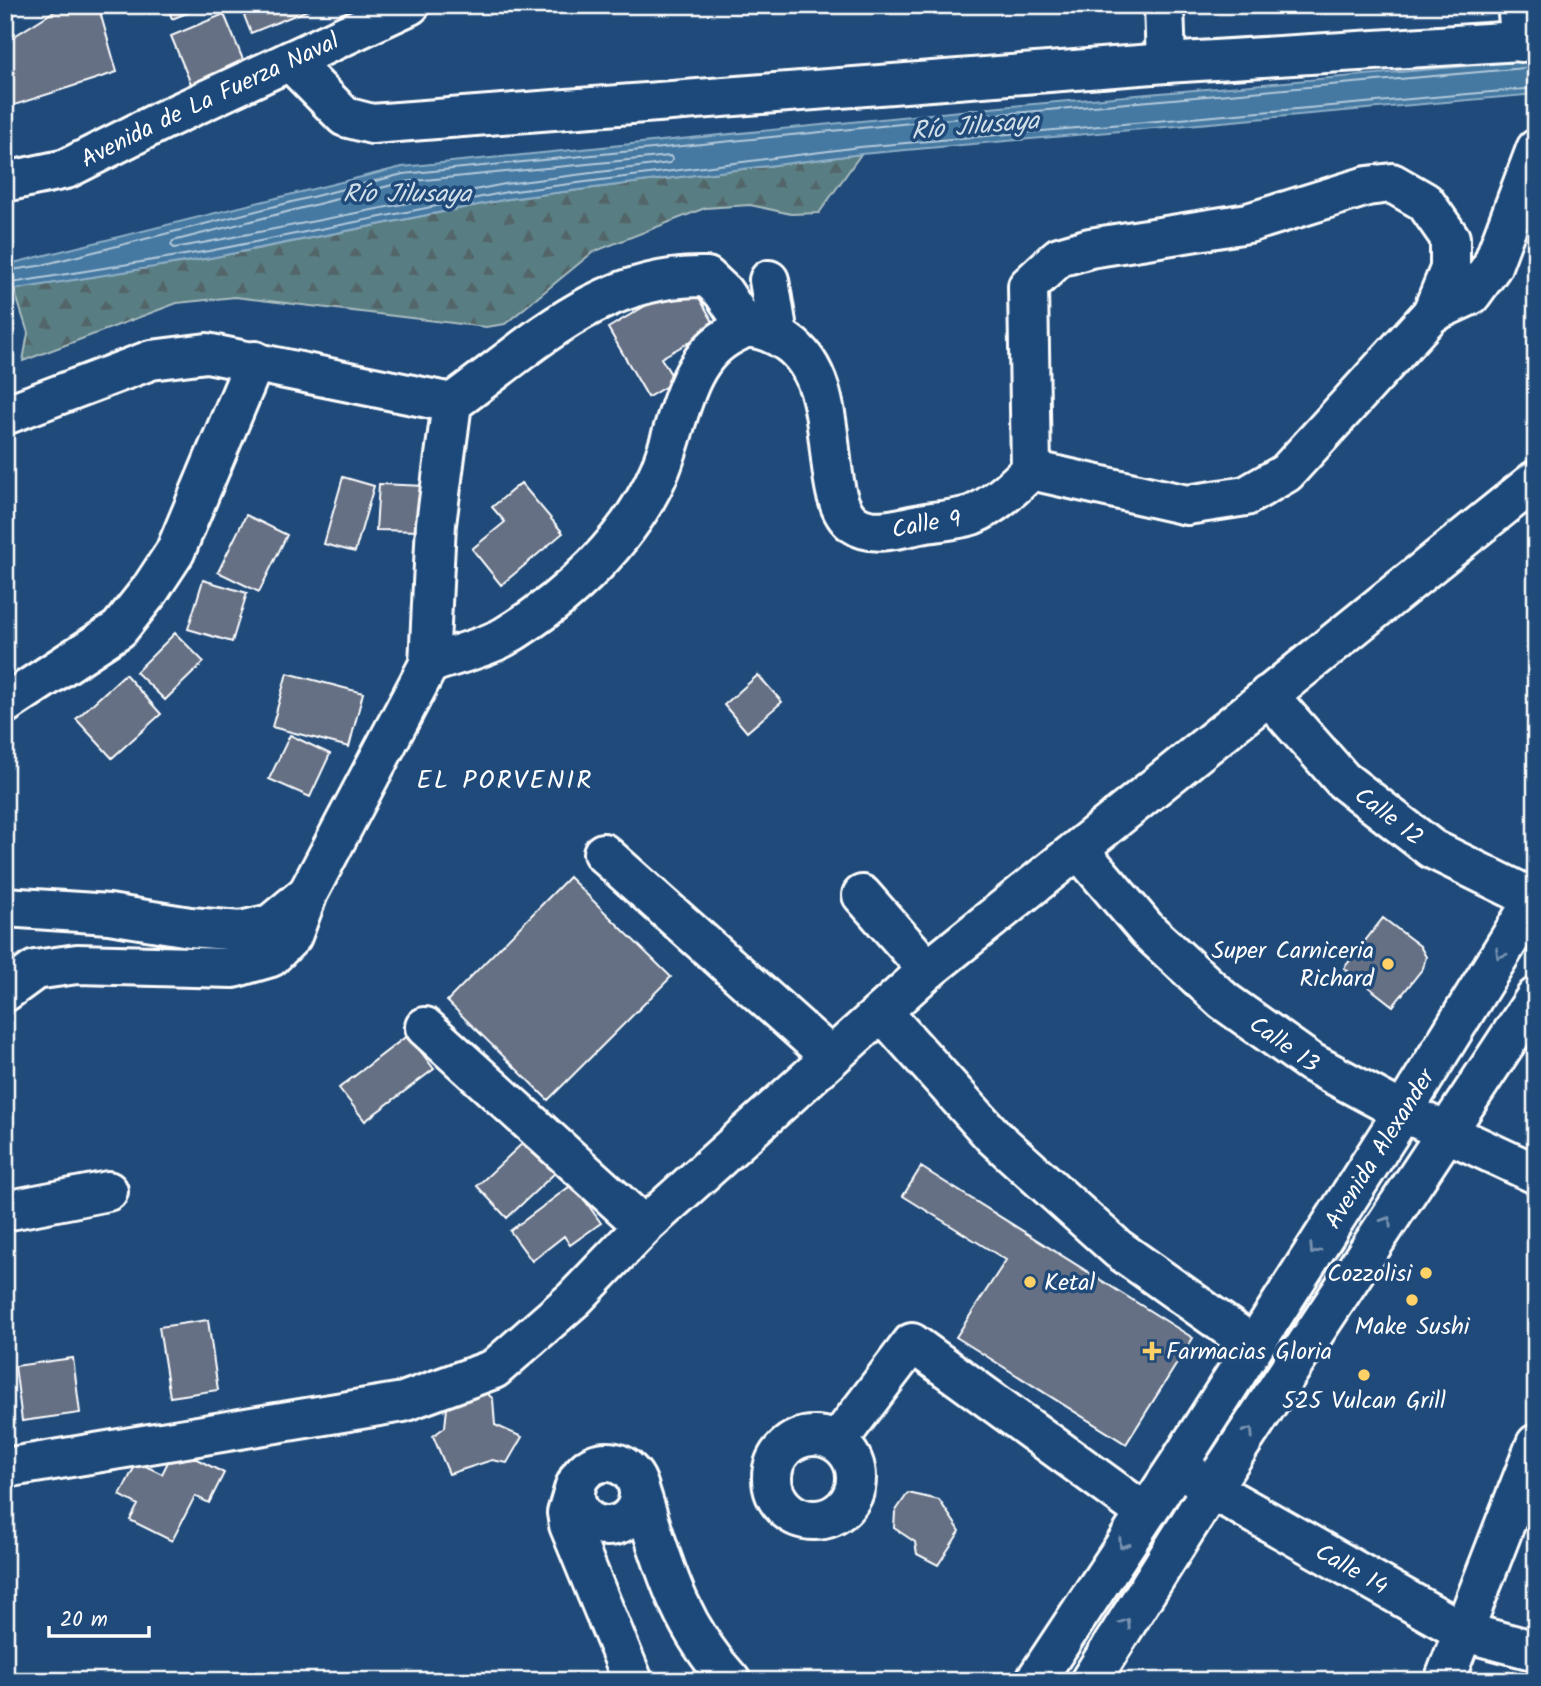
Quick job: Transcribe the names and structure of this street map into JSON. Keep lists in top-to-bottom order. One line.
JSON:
{"streets":{"street":["Avenida de La Fuerza Naval","Calle 9","Calle 12","Calle 13","Avenida Alexander","Calle 14"]},"crossings":[["Calle 12","Avenida Alexander"],["Calle 13","Avenida Alexander"],["Avenida Alexander","Calle 14"]],"districts":["EL PORVENIR"],"water":["Río Jilusaya"],"places":{"other":["Super Carniceria Richard","Cozzolisi","Ketal","Make Sushi","525 Vulcan Grill"],"health":["Farmacias Gloria"]},"scale_bar":"20 m"}
